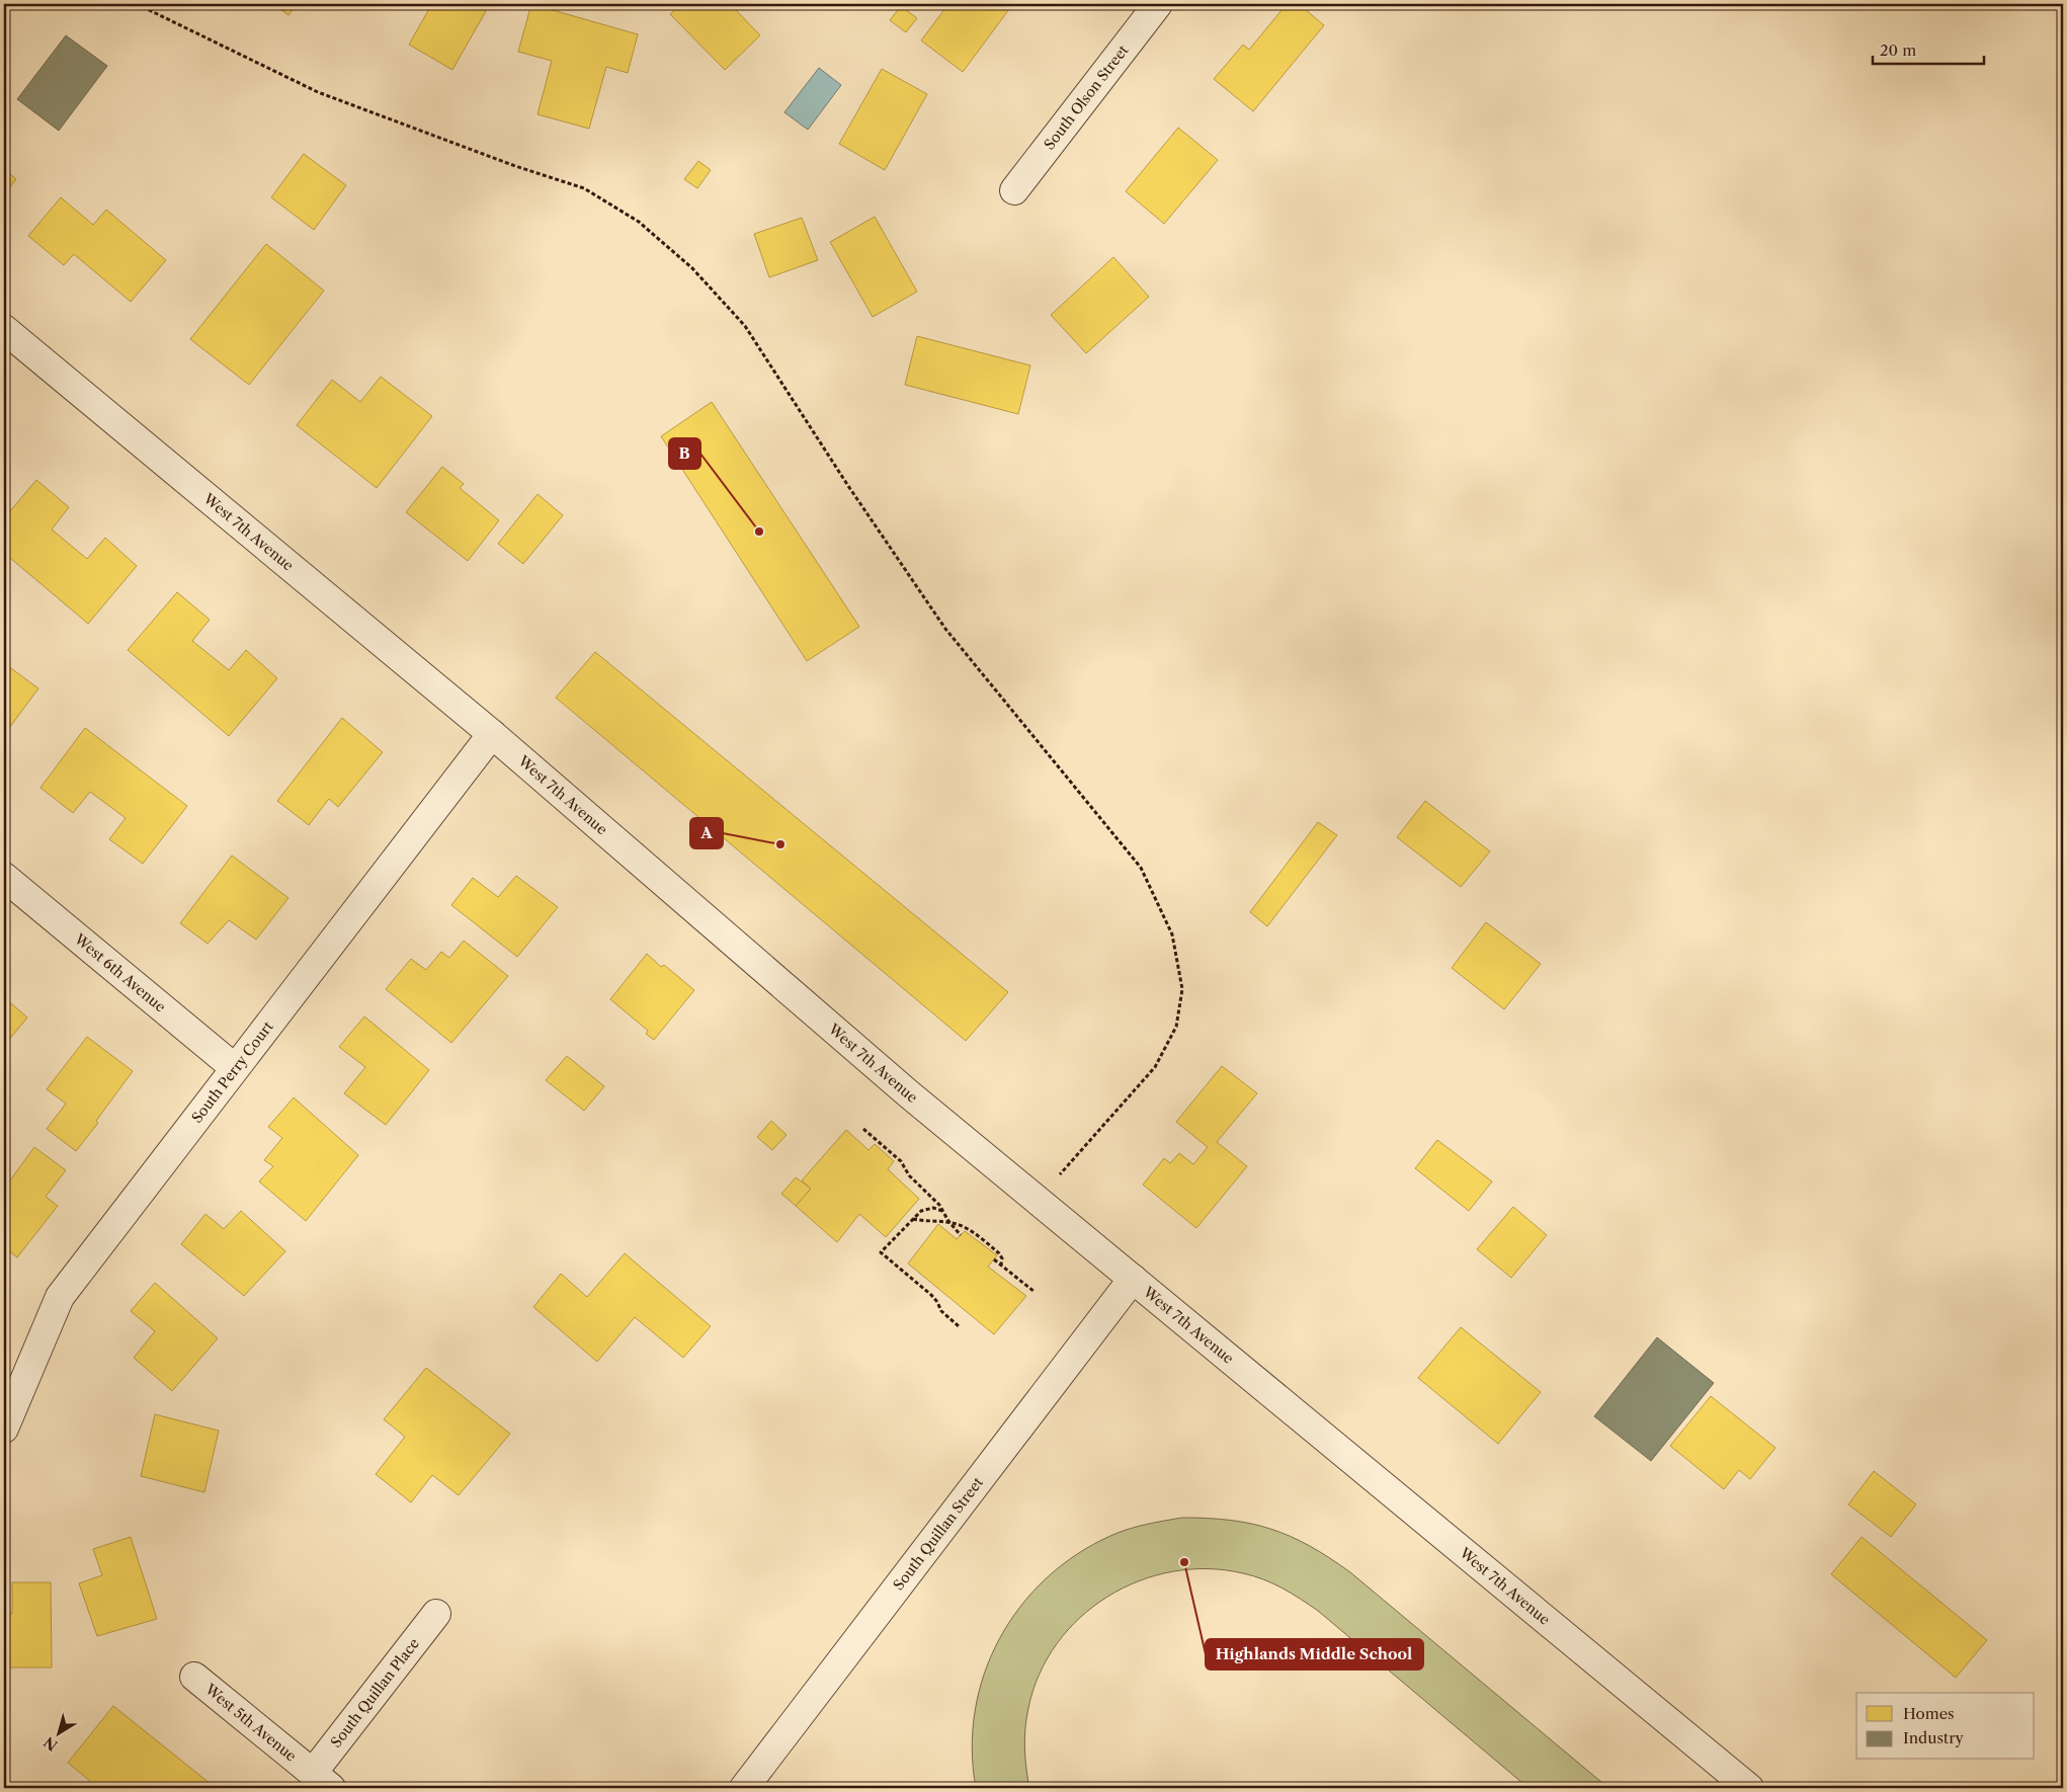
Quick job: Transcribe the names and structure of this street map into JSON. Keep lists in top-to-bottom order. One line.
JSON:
{"streets":{"street":["South Olson Street","West 7th Avenue","West 6th Avenue","South Perry Court","South Quillan Street","South Quillan Place","West 5th Avenue"]},"crossings":[["West 7th Avenue","South Perry Court"],["West 7th Avenue","South Quillan Street"],["West 6th Avenue","South Perry Court"],["South Quillan Place","West 5th Avenue"]],"places":["B","A","Highlands Middle School"],"legend":["Homes","Industry"],"scale_bar":"20 m","north":"bottom left"}
